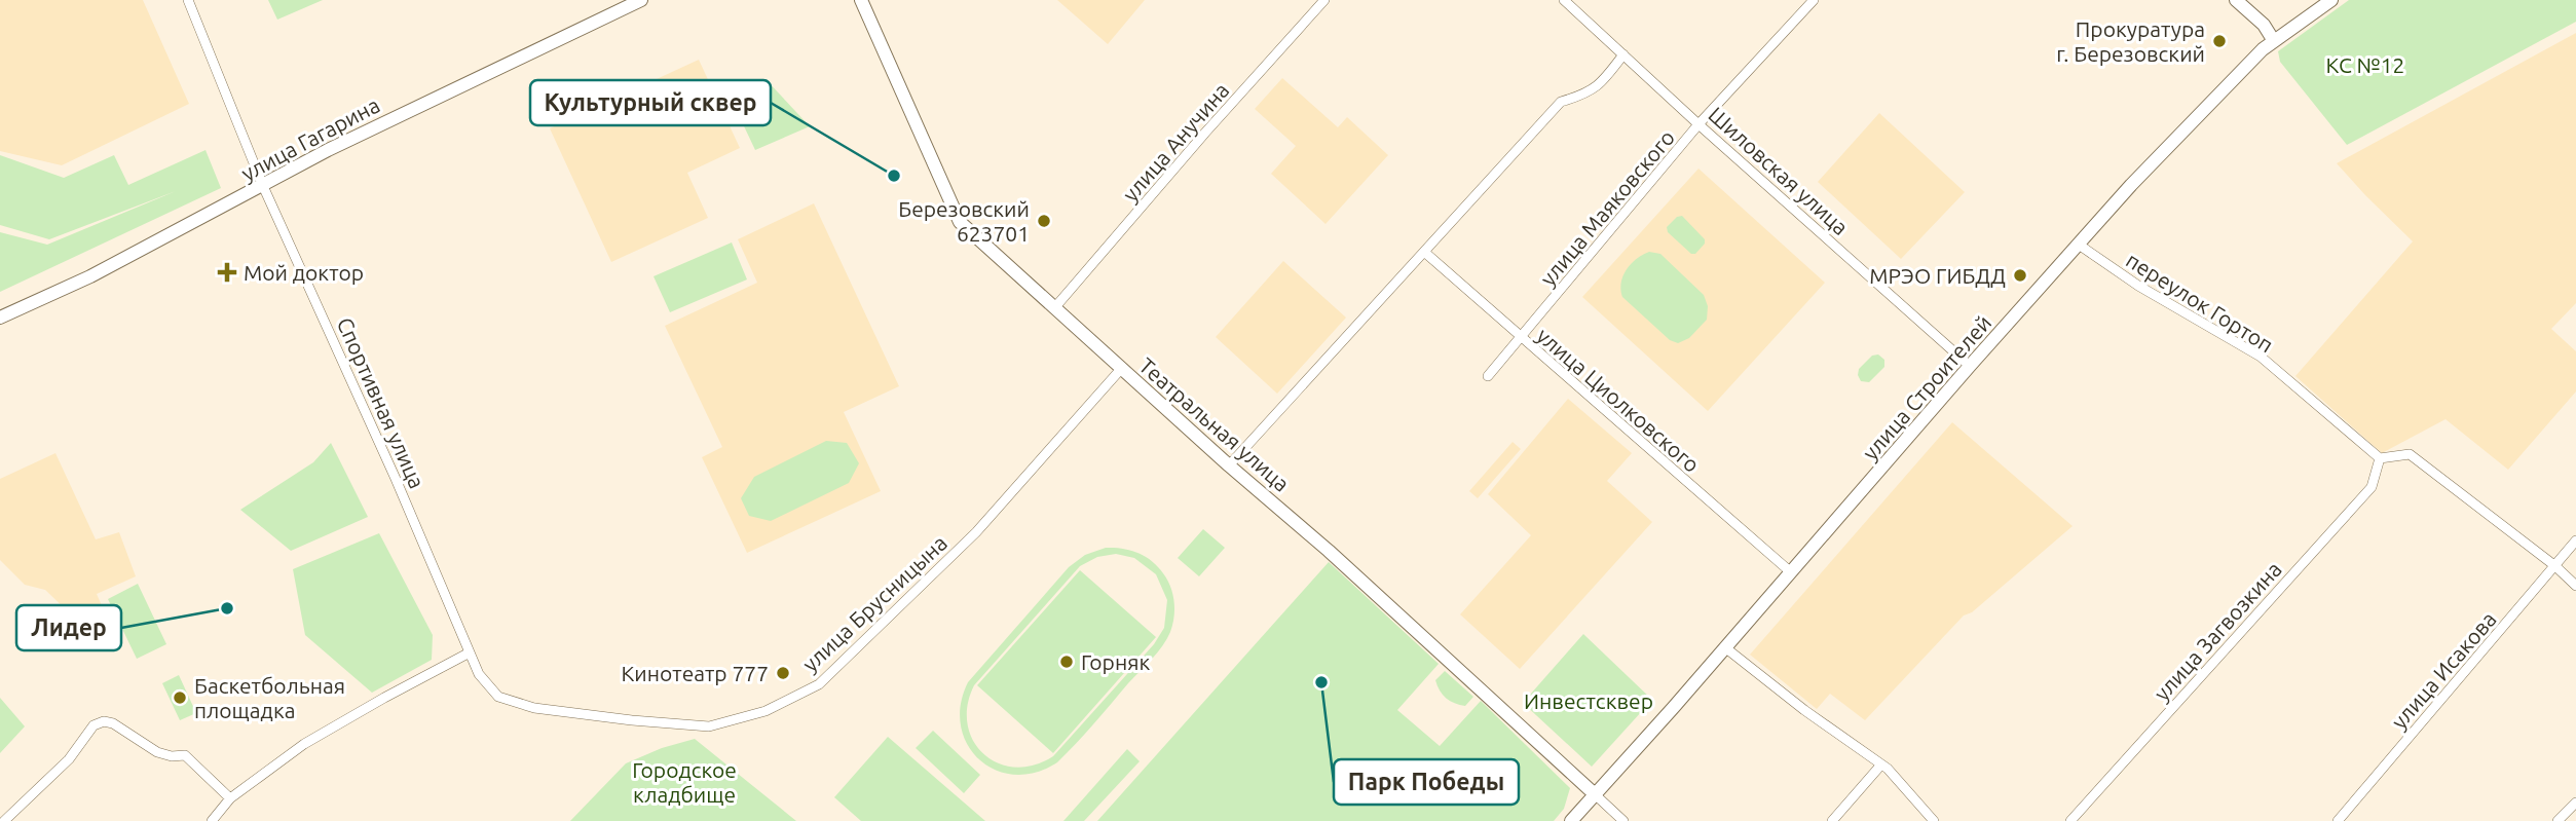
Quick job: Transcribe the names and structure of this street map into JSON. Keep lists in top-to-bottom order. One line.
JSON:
{"streets":{"street":["улица Гагарина","улица Анучина","Шиловская улица","улица Маяковского","переулок Гортоп","улица Строителей","улица Циолковского","Спортивная улица","Театральная улица","улица Брусницына","улица Загвозкина","улица Исакова"]},"crossings":[["улица Гагарина","Спортивная улица"],["улица Анучина","Театральная улица"],["Шиловская улица","улица Маяковского"],["Шиловская улица","улица Строителей"],["улица Маяковского","улица Циолковского"],["переулок Гортоп","улица Строителей"],["переулок Гортоп","улица Загвозкина"],["улица Строителей","улица Циолковского"],["улица Строителей","Театральная улица"],["Спортивная улица","улица Брусницына"],["Театральная улица","улица Брусницына"]],"parks":["КС №12","Инвестсквер","Городское кладбище"],"places":{"other":["Прокуратура г. Березовский","Культурный сквер","Березовский 623701","МРЭО ГИБДД","Лидер","Горняк","Кинотеатр 777","Парк Победы","Баскетбольная площадка"],"health":["Мой доктор"]}}
